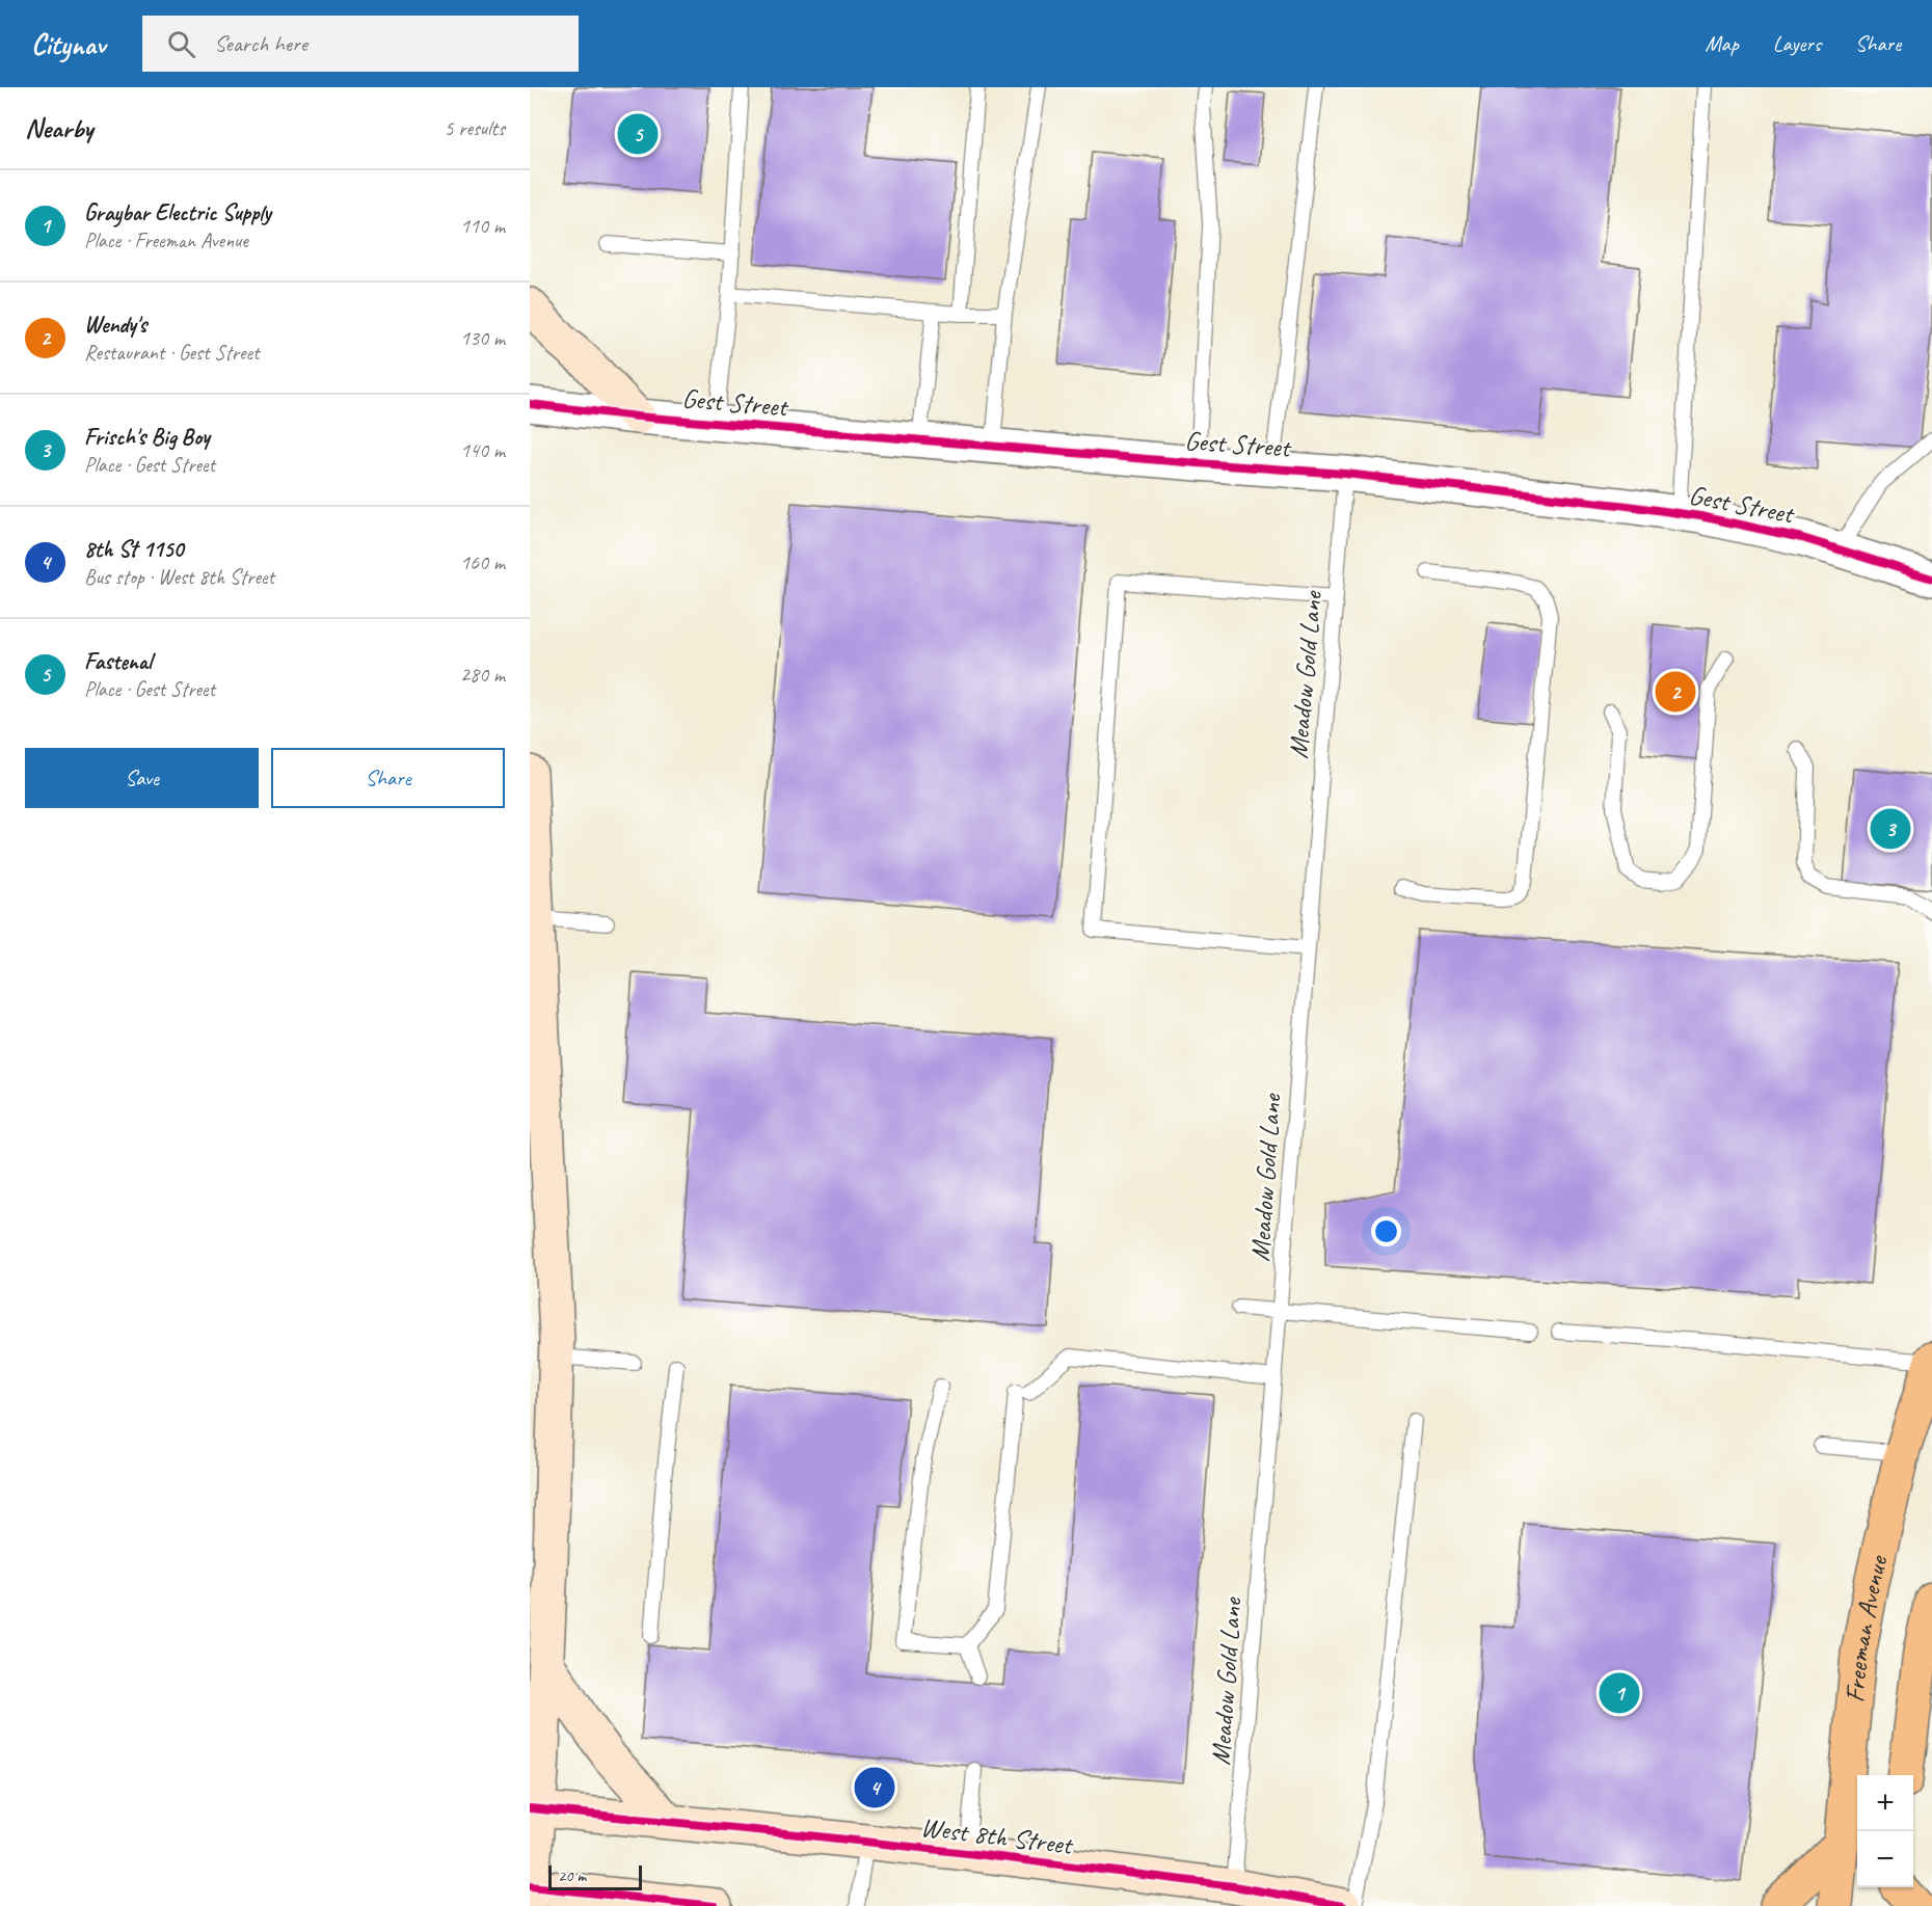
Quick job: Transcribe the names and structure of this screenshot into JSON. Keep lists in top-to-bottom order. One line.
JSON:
{"streets":{"main road":["Freeman Avenue","West 8th Street"],"street":["Gest Street"],"lane":["Meadow Gold Lane"]},"crossings":[["Gest Street","Meadow Gold Lane"],["Meadow Gold Lane","West 8th Street"]],"scale_bar":"20 m","page":{"header":"Citynav","search":"Search here","nav":["Map","Layers","Share"],"heading":["Nearby","5 results"],"pins":["5","2","3","1","4"],"list":[{"mark":"1","name":"Graybar Electric Supply","note":"Place · Freeman Avenue","value":"110 m"},{"mark":"2","name":"Wendy's","note":"Restaurant · Gest Street","value":"130 m"},{"mark":"3","name":"Frisch's Big Boy","note":"Place · Gest Street","value":"140 m"},{"mark":"4","name":"8th St 1150","note":"Bus stop · West 8th Street","value":"160 m"},{"mark":"5","name":"Fastenal","note":"Place · Gest Street","value":"280 m"}],"buttons":["Save","Share"],"map_buttons":["+","−"],"scale":"20 m"}}
